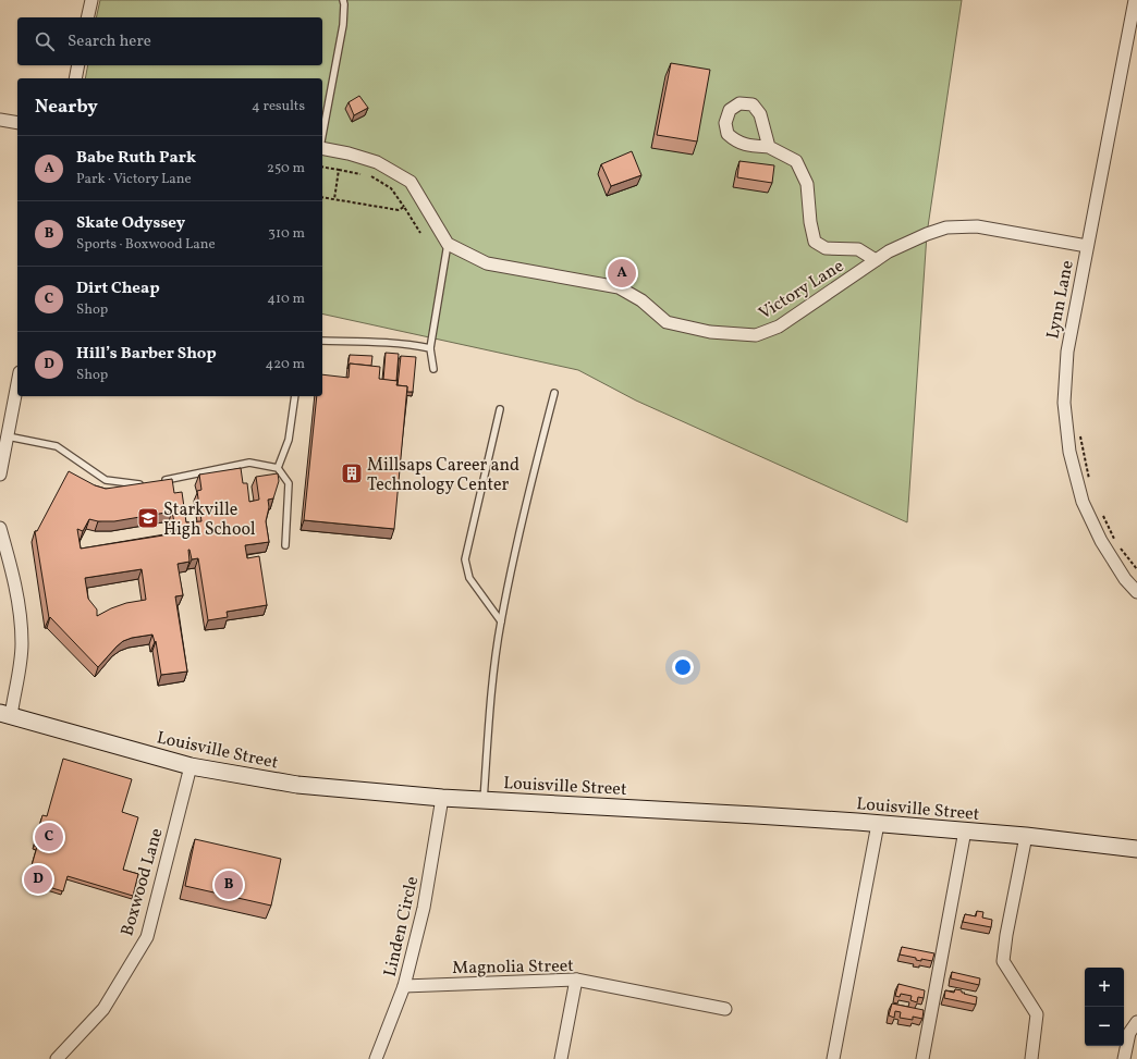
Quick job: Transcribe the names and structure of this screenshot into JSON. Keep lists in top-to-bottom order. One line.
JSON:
{"streets":{"main road":["Louisville Street"],"street":["Victory Lane","Lynn Lane","Boxwood Lane","Linden Circle","Magnolia Street"]},"crossings":[["Victory Lane","Lynn Lane"],["Louisville Street","Boxwood Lane"],["Louisville Street","Linden Circle"],["Linden Circle","Magnolia Street"]],"places":{"building":["Millsaps Career and Technology Center"],"school or university":["Starkville High School"]},"page":{"search":"Search here","heading":["Nearby","4 results"],"list":[{"mark":"A","name":"Babe Ruth Park","note":"Park · Victory Lane","value":"250 m"},{"mark":"B","name":"Skate Odyssey","note":"Sports · Boxwood Lane","value":"310 m"},{"mark":"C","name":"Dirt Cheap","note":"Shop","value":"410 m"},{"mark":"D","name":"Hill’s Barber Shop","note":"Shop","value":"420 m"}],"pins":["A","C","D","B"],"map_buttons":["+","−"]}}
